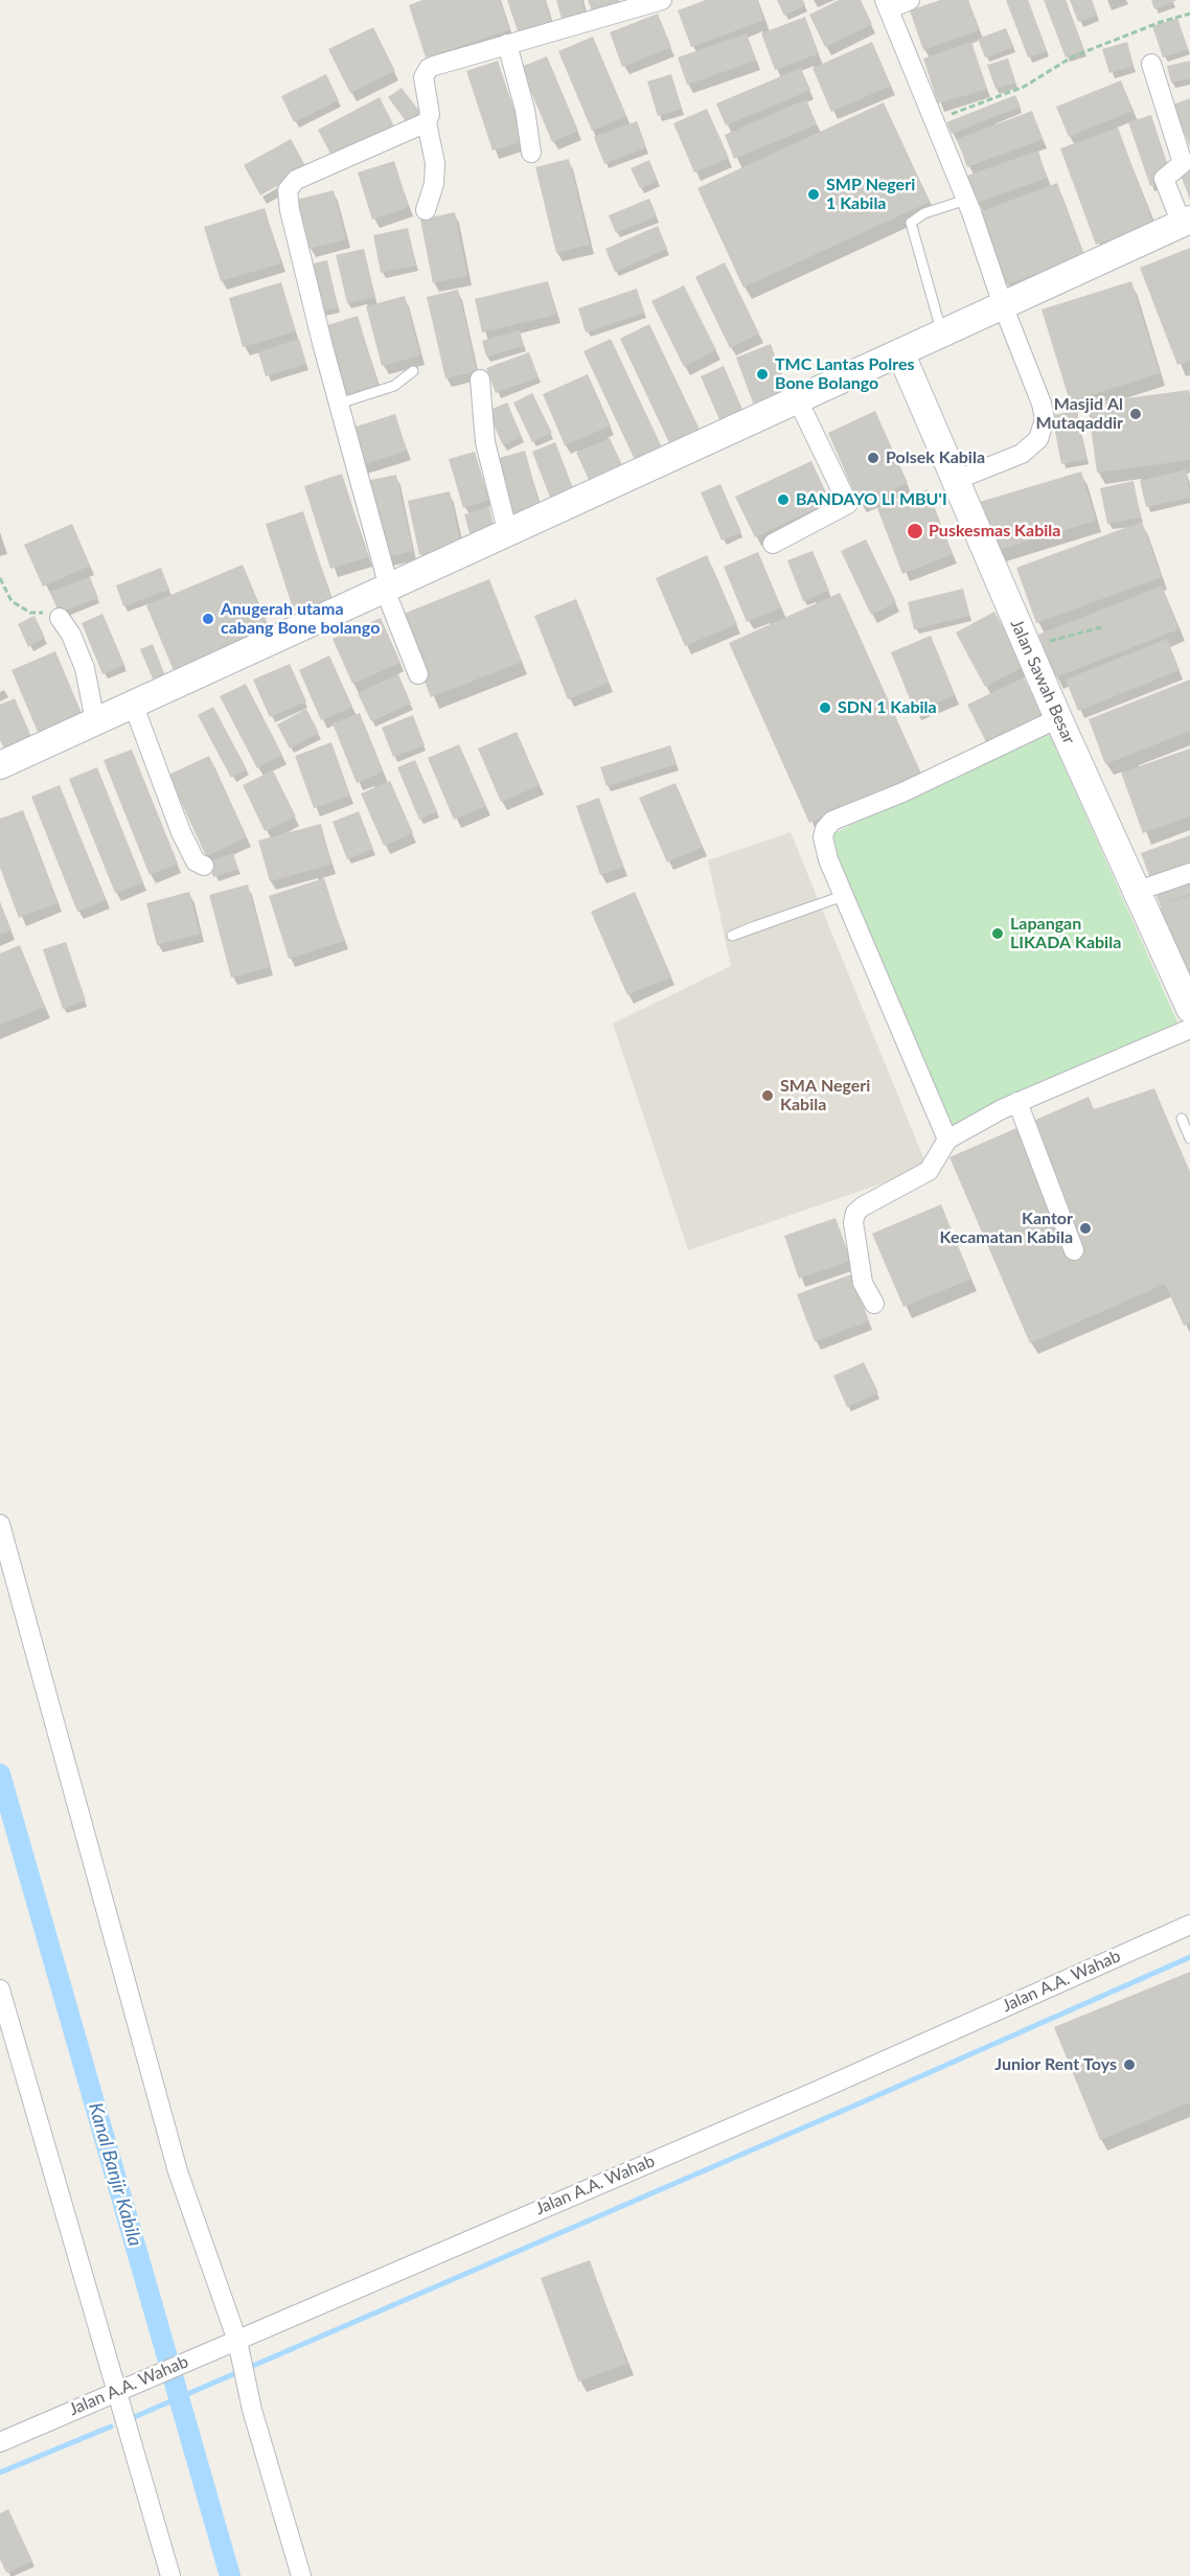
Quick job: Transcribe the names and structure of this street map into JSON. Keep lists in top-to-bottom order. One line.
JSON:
{"streets":{"main road":["Jalan Sawah Besar"],"street":["Jalan A.A. Wahab"]},"water":["Kanal Banjir Kabila"],"places":["SMP Negeri 1 Kabila","TMC Lantas Polres Bone Bolango","Masjid Al Mutaqaddir","Polsek Kabila","BANDAYO LI MBU'I","Puskesmas Kabila","Anugerah utama cabang Bone bolango","SDN 1 Kabila","Lapangan LIKADA Kabila","SMA Negeri Kabila","Kantor Kecamatan Kabila","Junior Rent Toys"]}
